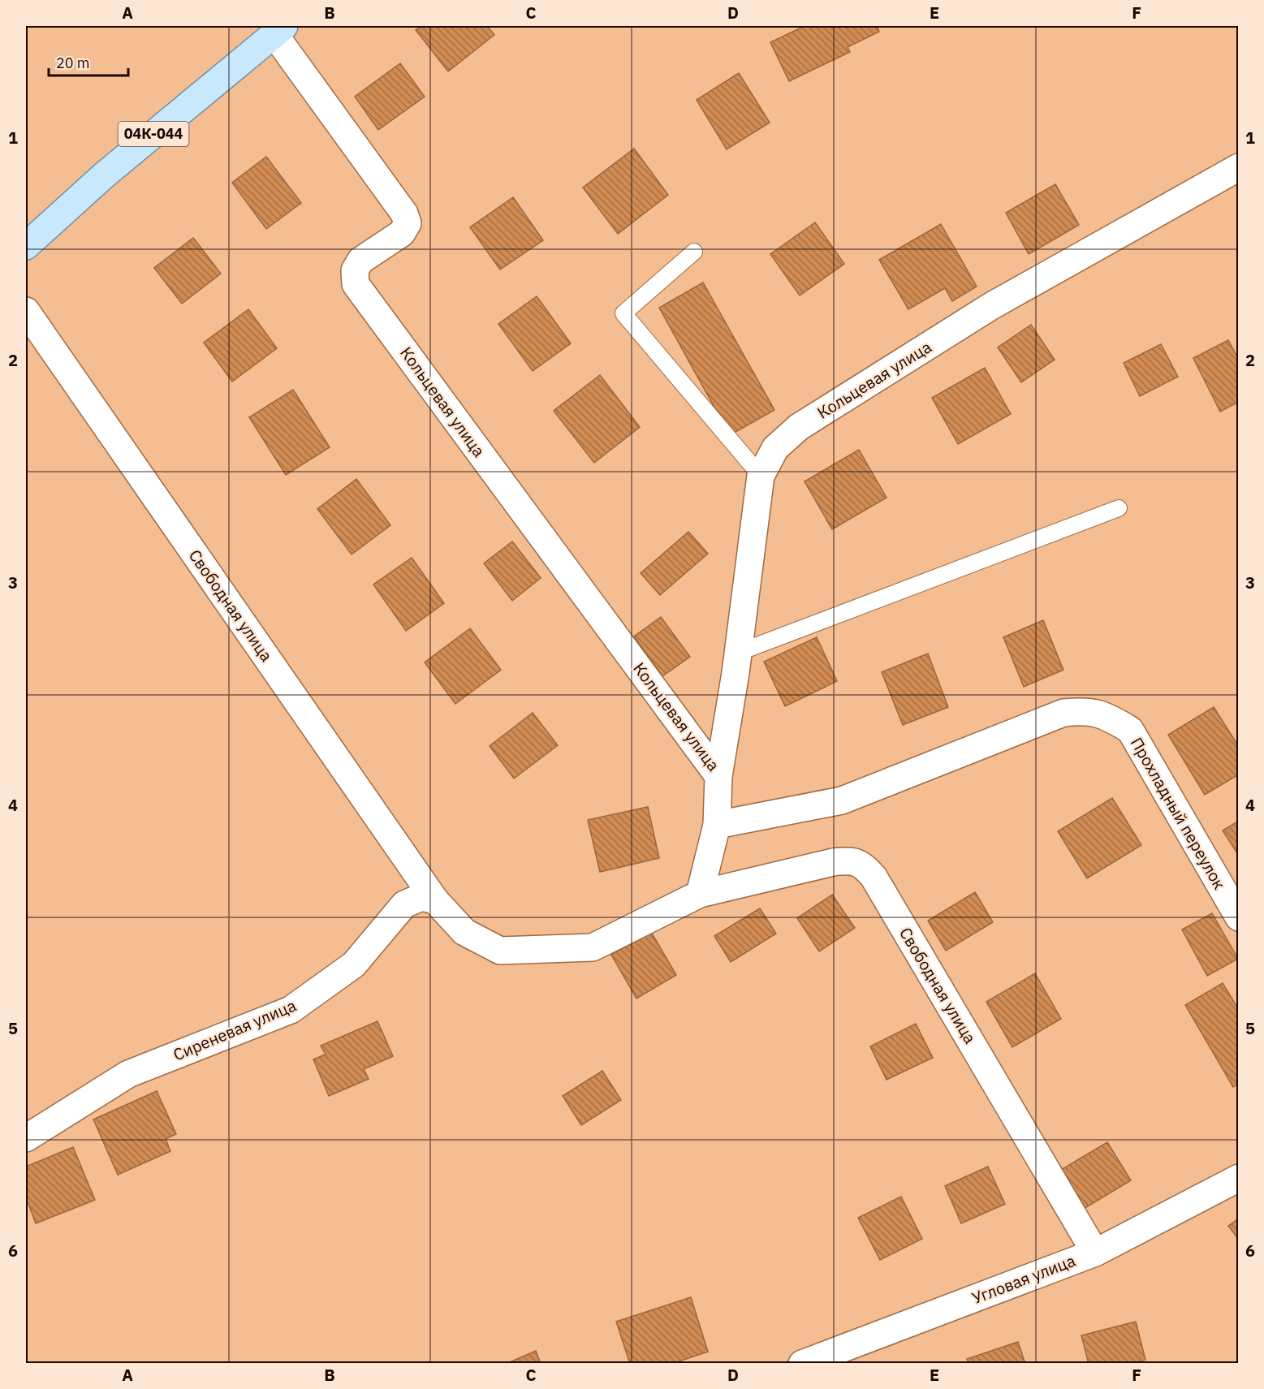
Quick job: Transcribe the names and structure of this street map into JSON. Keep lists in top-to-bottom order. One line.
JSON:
{"streets":{"main road":["04К-044"],"street":["Кольцевая улица","Свободная улица","Прохладный переулок","Сиреневая улица","Угловая улица"]},"crossings":[["04К-044","Кольцевая улица"],["Свободная улица","Сиреневая улица"],["Свободная улица","Угловая улица"]],"scale_bar":"20 m","grid":{"columns":["A","B","C","D","E","F"],"rows":["1","2","3","4","5","6"]}}
